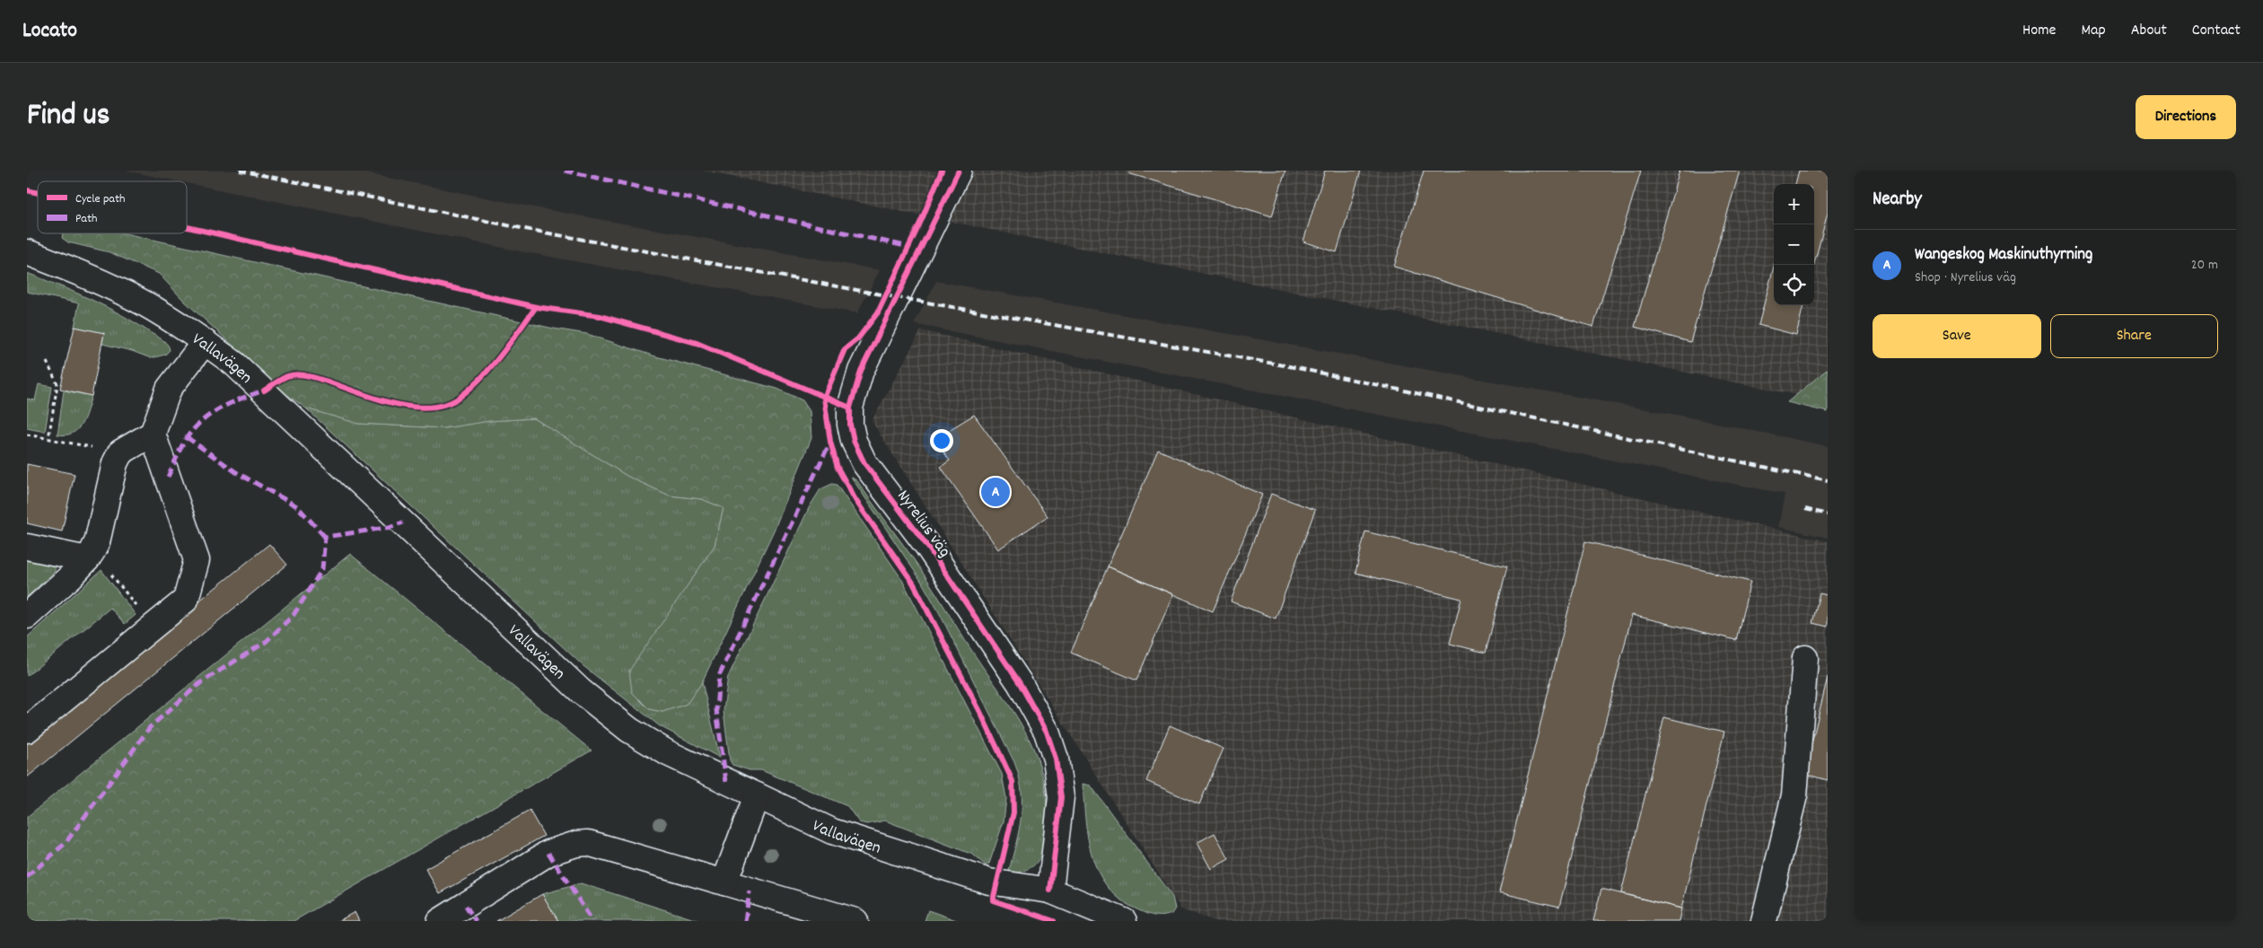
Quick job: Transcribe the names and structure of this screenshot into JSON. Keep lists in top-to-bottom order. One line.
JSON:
{"streets":{"street":["Vallavägen","Nyrelius väg"]},"crossings":[["Vallavägen","Nyrelius väg"]],"legend":["Cycle path","Path"],"page":{"header":"Locato","nav":["Home","Map","About","Contact"],"title":"Find us","buttons":["Directions",["Save","Share"]],"heading":"Nearby","map_buttons":["+","−"],"list":[{"mark":"A","name":"Wangeskog Maskinuthyrning","note":"Shop · Nyrelius väg","value":"20 m"}],"pins":"A"}}
